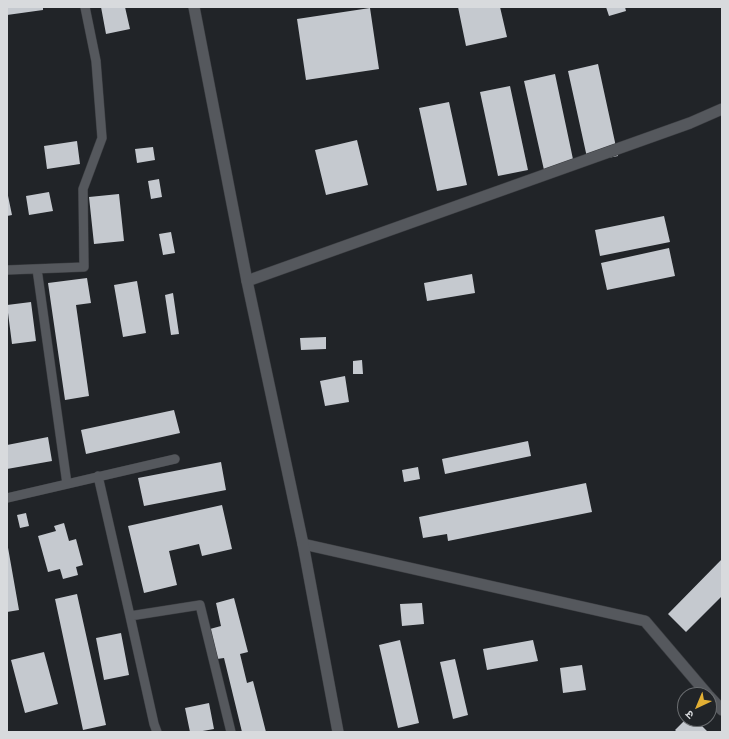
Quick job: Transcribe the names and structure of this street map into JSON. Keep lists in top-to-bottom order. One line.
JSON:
{"north":"bottom left"}
